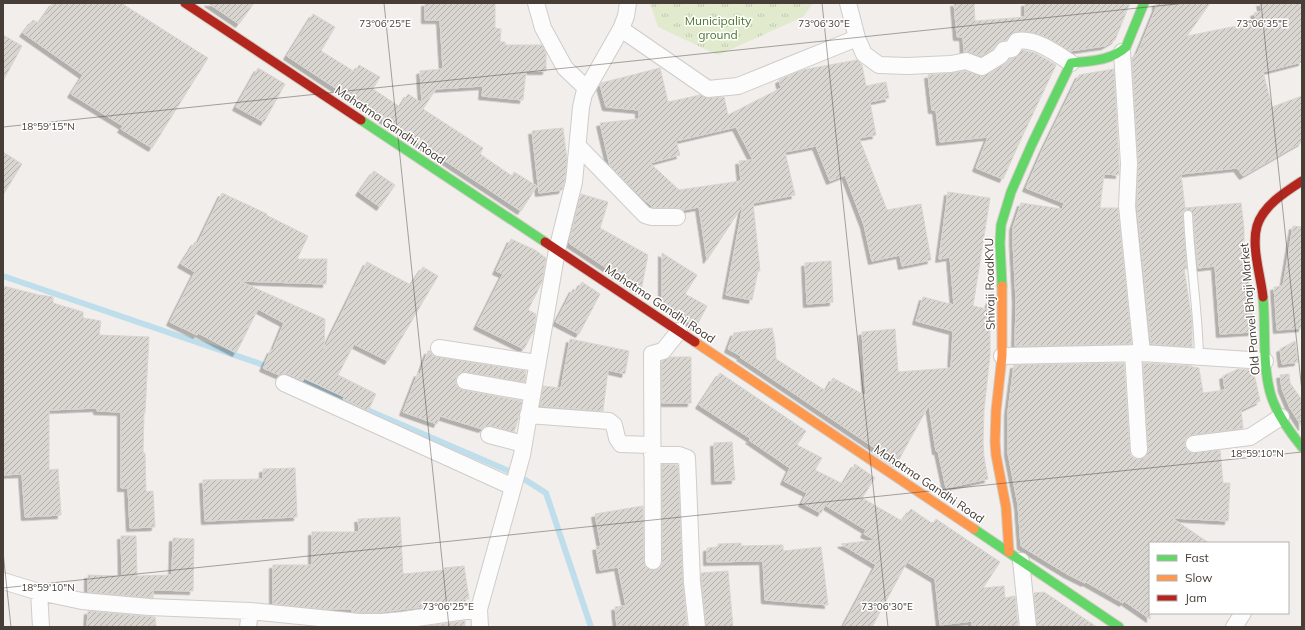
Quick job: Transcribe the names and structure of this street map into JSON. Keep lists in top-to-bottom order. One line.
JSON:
{"streets":{"main road":["Mahatma Gandhi Road","Shivaji RoadKYU","Old Panvel Bhaji Market"]},"crossings":[["Mahatma Gandhi Road","Shivaji RoadKYU"]],"parks":["Municipality ground"],"legend":["Fast","Slow","Jam"],"coordinates":["73°06'25\"E","73°06'30\"E","73°06'35\"E","18°59'15\"N","18°59'10\"N"]}
